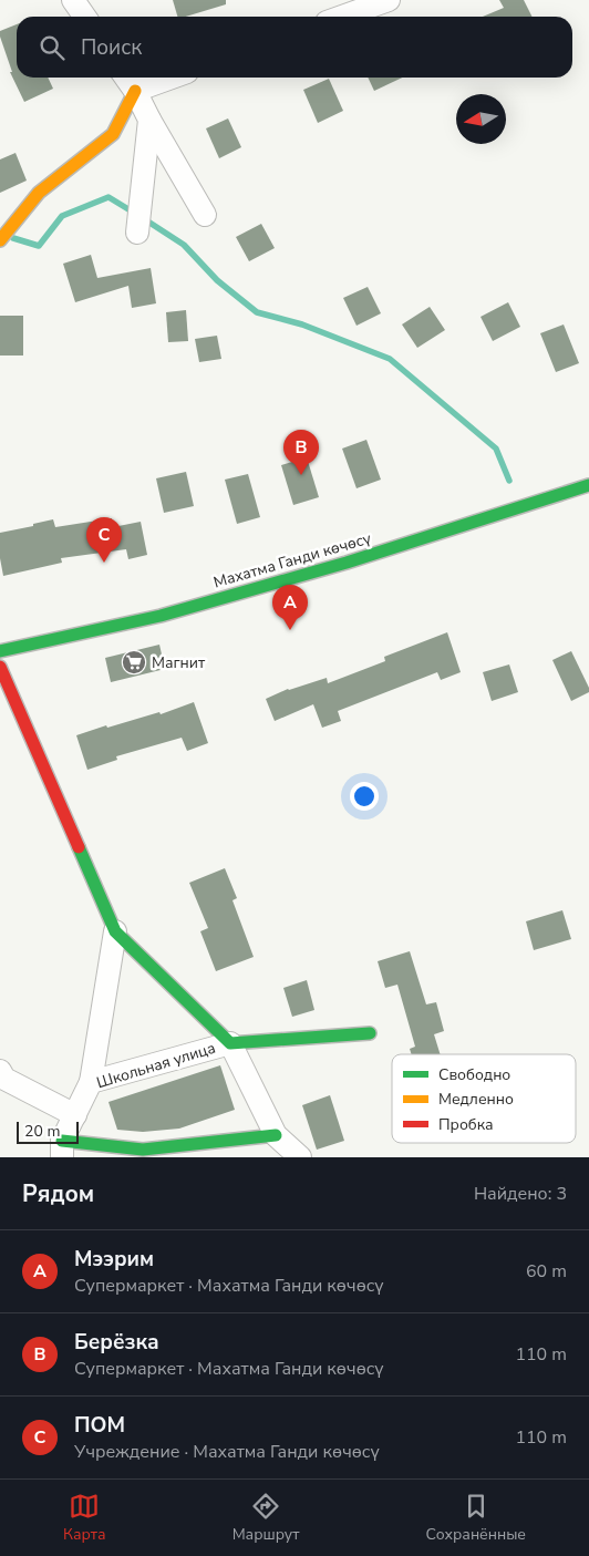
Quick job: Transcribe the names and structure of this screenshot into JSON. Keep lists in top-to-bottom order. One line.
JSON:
{"streets":{"street":["Махатма Ганди көчөсү","Школьная улица"]},"places":{"supermarket":["Магнит"]},"legend":["Свободно","Медленно","Пробка"],"scale_bar":"20 m","north":"left","page":{"search":"Поиск","pins":["B","C","A"],"scale":"20 m","heading":["Рядом","Найдено: 3"],"list":[{"mark":"A","name":"Мээрим","note":"Супермаркет · Махатма Ганди көчөсү","value":"60 m"},{"mark":"B","name":"Берёзка","note":"Супермаркет · Махатма Ганди көчөсү","value":"110 m"},{"mark":"C","name":"ПОМ","note":"Учреждение · Махатма Ганди көчөсү","value":"110 m"}],"nav":["Карта","Маршрут","Сохранённые"]}}
